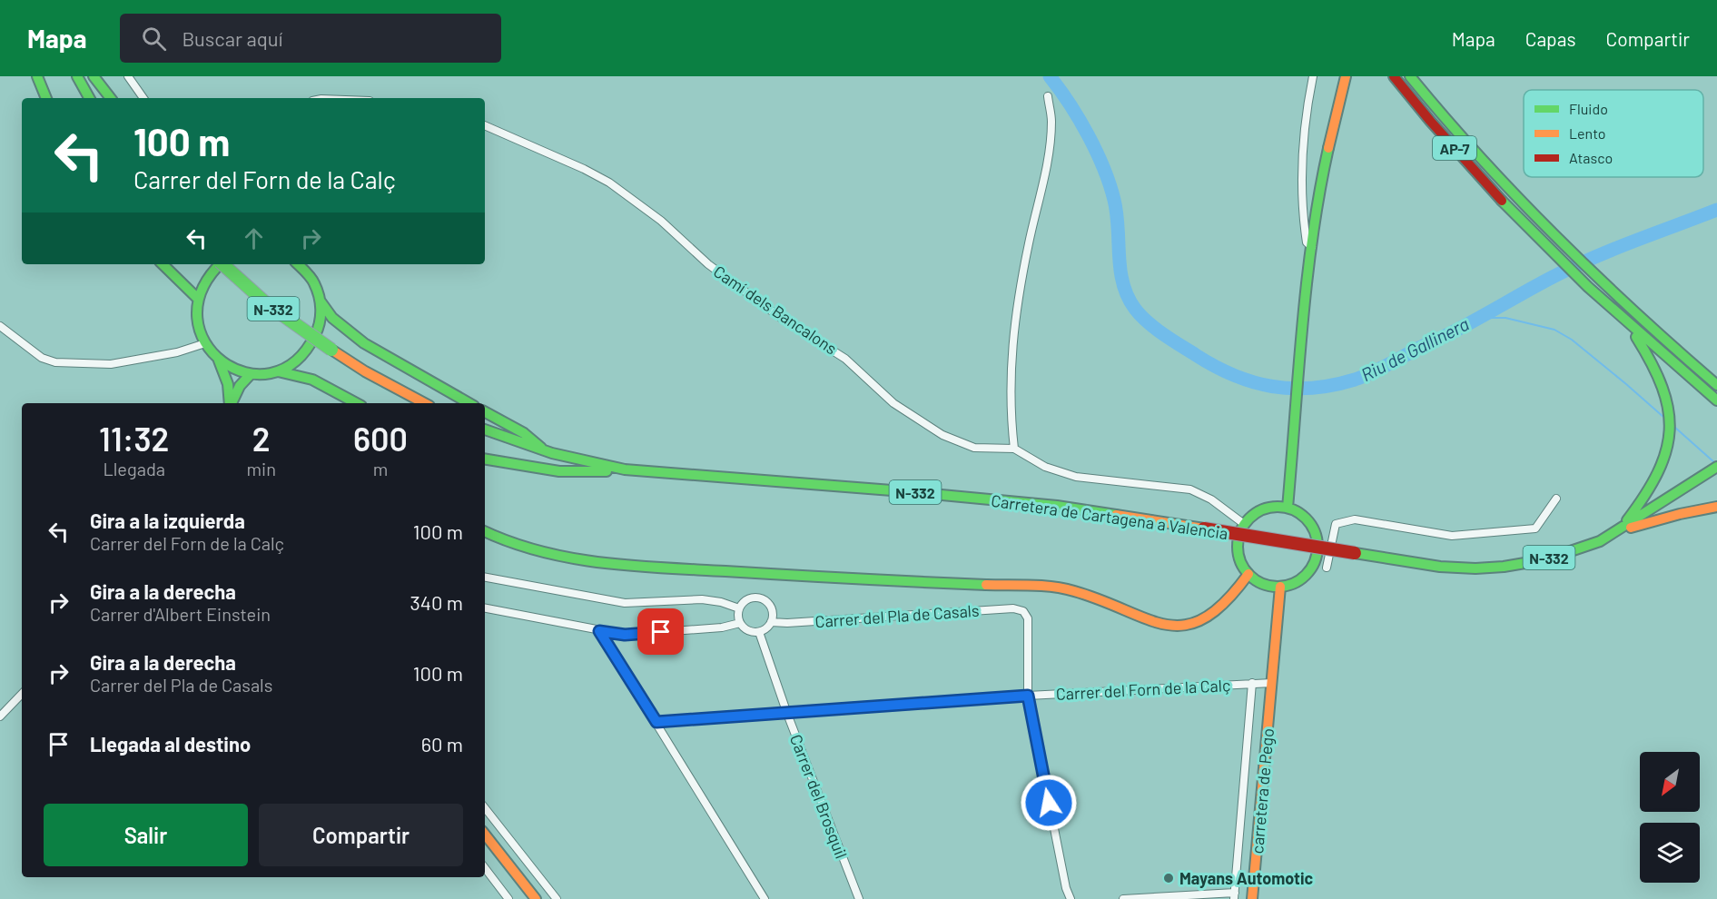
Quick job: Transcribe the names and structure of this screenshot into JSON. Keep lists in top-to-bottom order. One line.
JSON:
{"streets":{"main road":["AP-7","N-332","Carretera de Cartagena a Valencia","carretera de Pego"],"street":["Camí dels Bancalons","Carrer del Pla de Casals","Carrer del Forn de la Calç","Carrer del Brosquil"]},"crossings":[["Carrer del Pla de Casals","Carrer del Forn de la Calç"],["Carrer del Pla de Casals","Carrer del Brosquil"],["Carrer del Forn de la Calç","carretera de Pego"],["Carrer del Forn de la Calç","Carrer del Brosquil"]],"water":["Riu de Gallinera"],"places":["Mayans Automotic"],"legend":["Fluido","Lento","Atasco"],"north":"bottom left","page":{"header":"Mapa","search":"Buscar aquí","nav":["Mapa","Capas","Compartir"],"turn":["100 m","Carrer del Forn de la Calç"],"eta":["11:32","Llegada","2","min","600","m"],"list":[{"name":"Gira a la izquierda","note":"Carrer del Forn de la Calç","value":"100 m"},{"name":"Gira a la derecha","note":"Carrer d'Albert Einstein","value":"340 m"},{"name":"Gira a la derecha","note":"Carrer del Pla de Casals","value":"100 m"},{"name":"Llegada al destino","value":"60 m"}],"buttons":["Salir","Compartir"]}}
